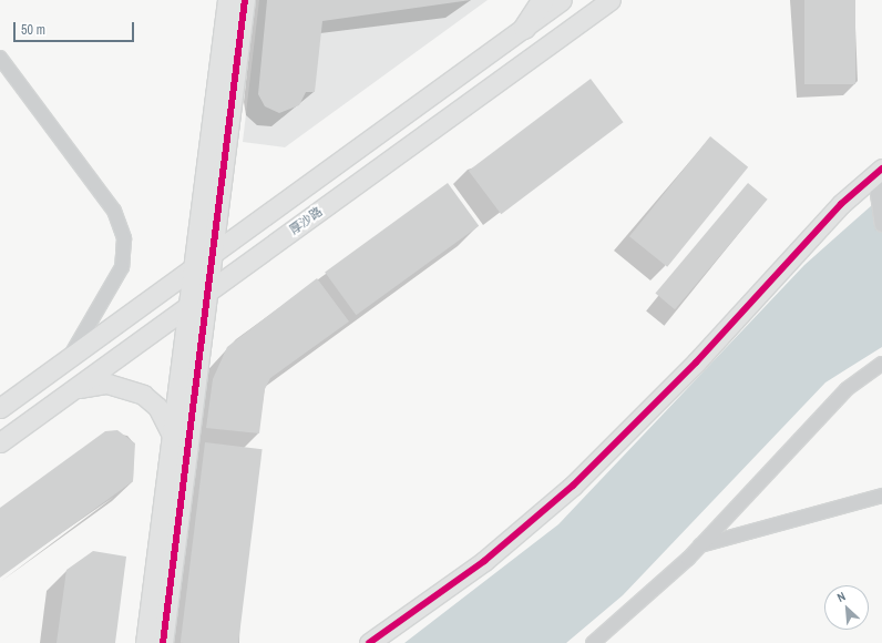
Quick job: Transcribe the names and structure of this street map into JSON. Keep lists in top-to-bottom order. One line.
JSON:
{"streets":{"street":["厚沙路"]},"scale_bar":"50 m","north":"top left"}
